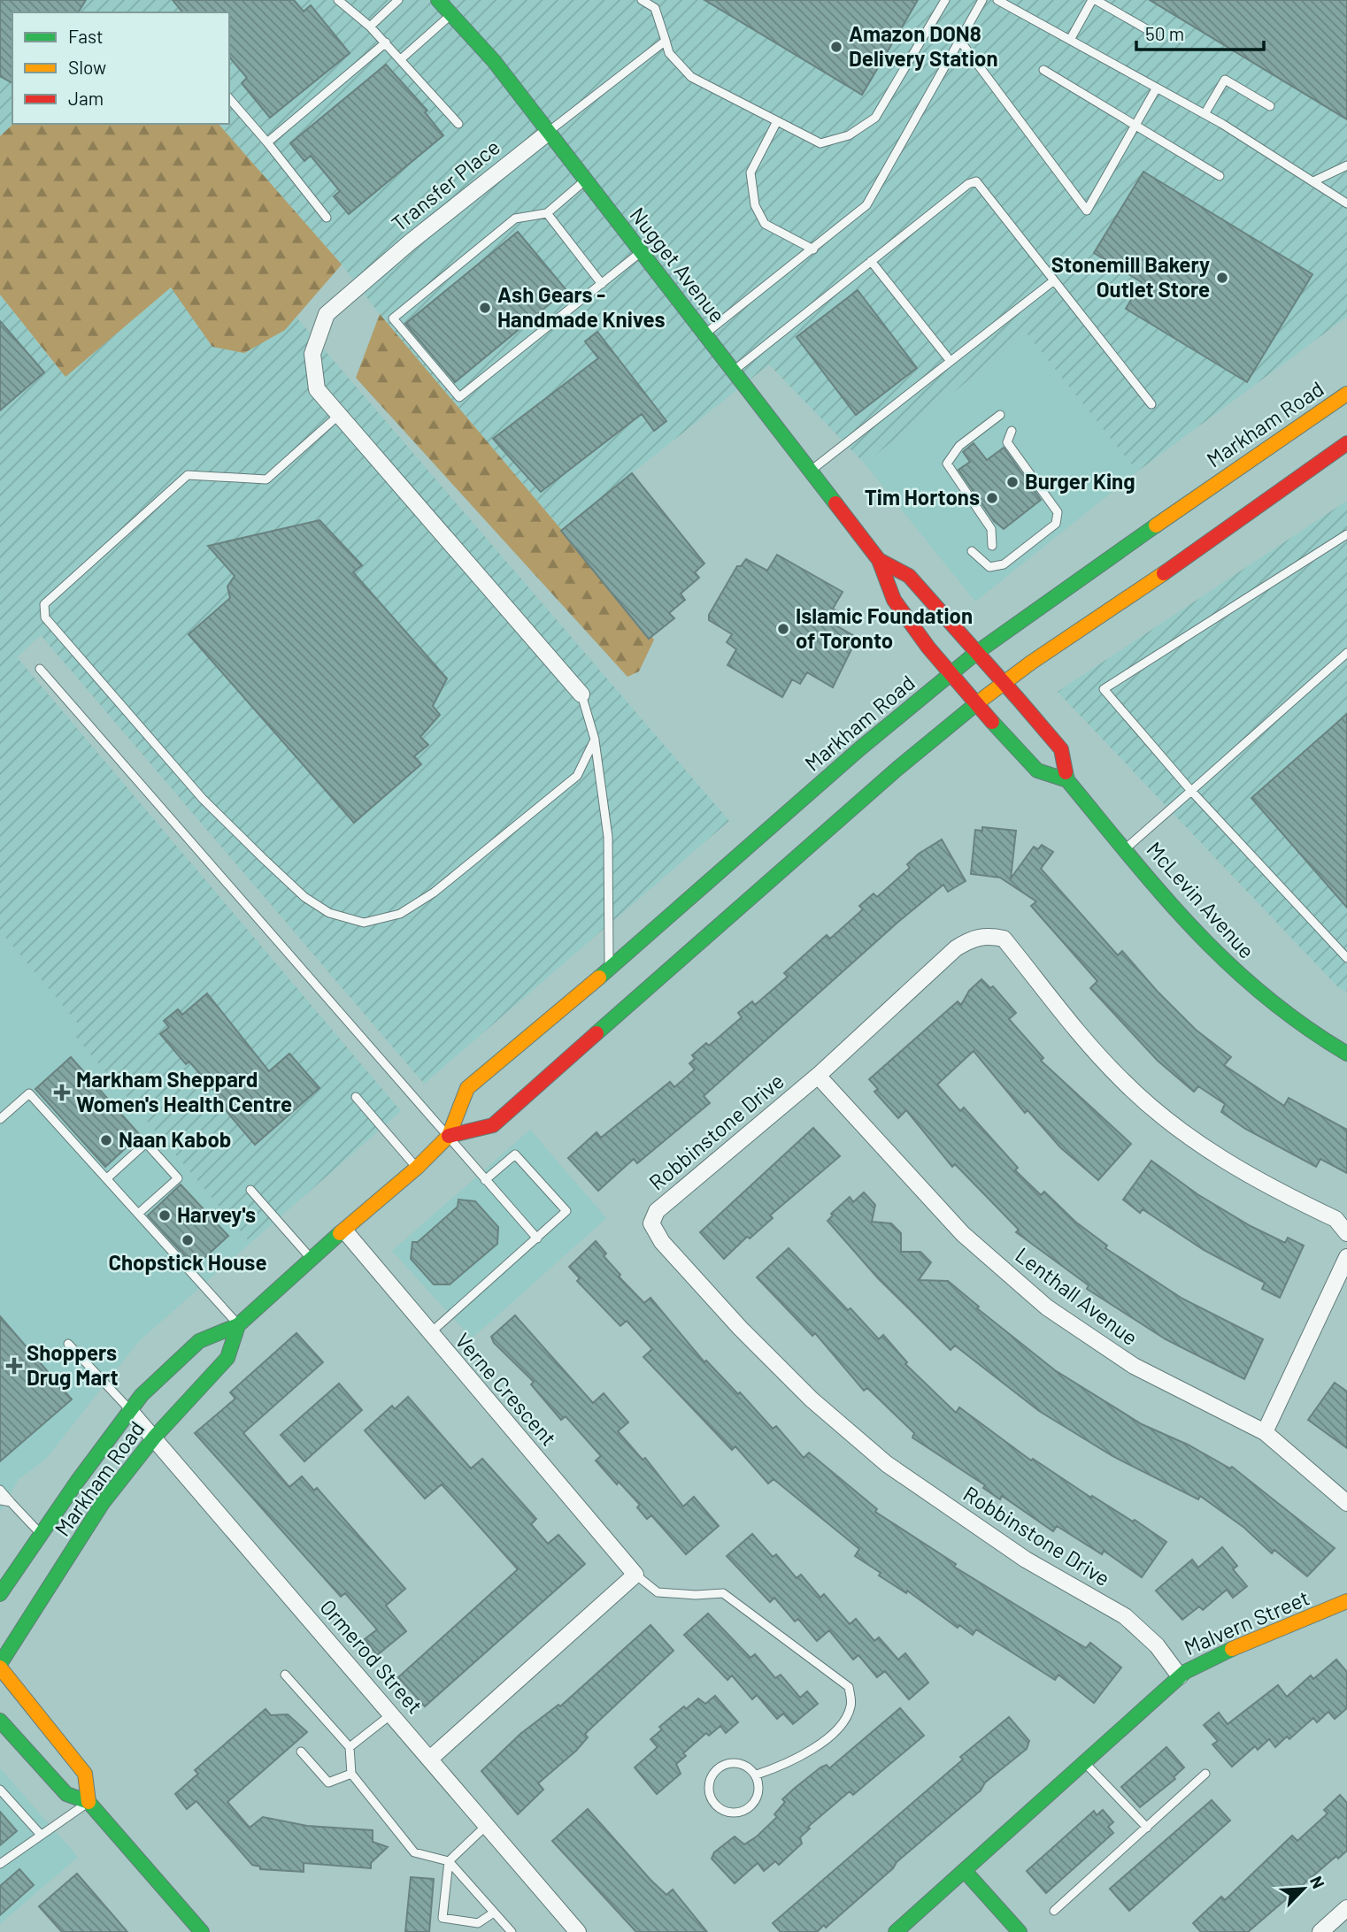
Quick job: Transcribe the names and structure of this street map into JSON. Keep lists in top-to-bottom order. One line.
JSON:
{"streets":{"main road":["Nugget Avenue","Markham Road","McLevin Avenue","Malvern Street"],"street":["Transfer Place","Robbinstone Drive","Lenthall Avenue","Verne Crescent","Ormerod Street"]},"crossings":[["Transfer Place","Nugget Avenue"],["Nugget Avenue","Markham Road"],["Nugget Avenue","McLevin Avenue"],["Markham Road","Verne Crescent"],["Markham Road","Ormerod Street"],["Robbinstone Drive","Lenthall Avenue"],["Robbinstone Drive","Malvern Street"]],"places":{"other":["Amazon DON8 Delivery Station","Stonemill Bakery Outlet Store","Ash Gears - Handmade Knives","Burger King","Tim Hortons","Islamic Foundation of Toronto","Naan Kabob","Harvey's","Chopstick House"],"health":["Markham Sheppard Women's Health Centre","Shoppers Drug Mart"]},"legend":["Fast","Slow","Jam"],"scale_bar":"50 m","north":"top right"}
